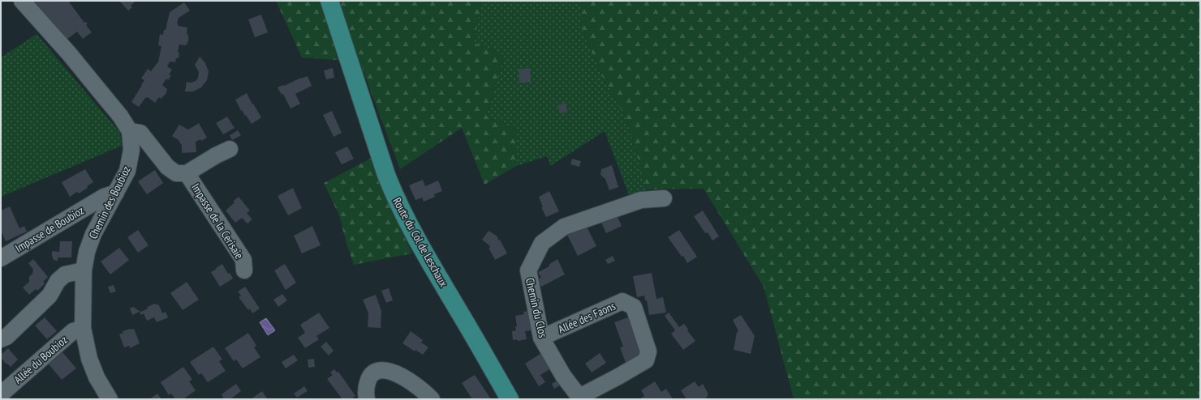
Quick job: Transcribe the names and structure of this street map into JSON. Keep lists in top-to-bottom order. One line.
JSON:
{"streets":{"main road":["Route du Col de Leschaux"],"street":["Chemin des Boubioz","Impasse de la Cerisaie","Impasse de Boubioz","Chemin du Clos","Allée des Faons","Allée du Boubioz"]},"crossings":[["Chemin des Boubioz","Impasse de la Cerisaie"],["Chemin des Boubioz","Impasse de Boubioz"],["Chemin des Boubioz","Allée du Boubioz"],["Chemin du Clos","Allée des Faons"]]}
